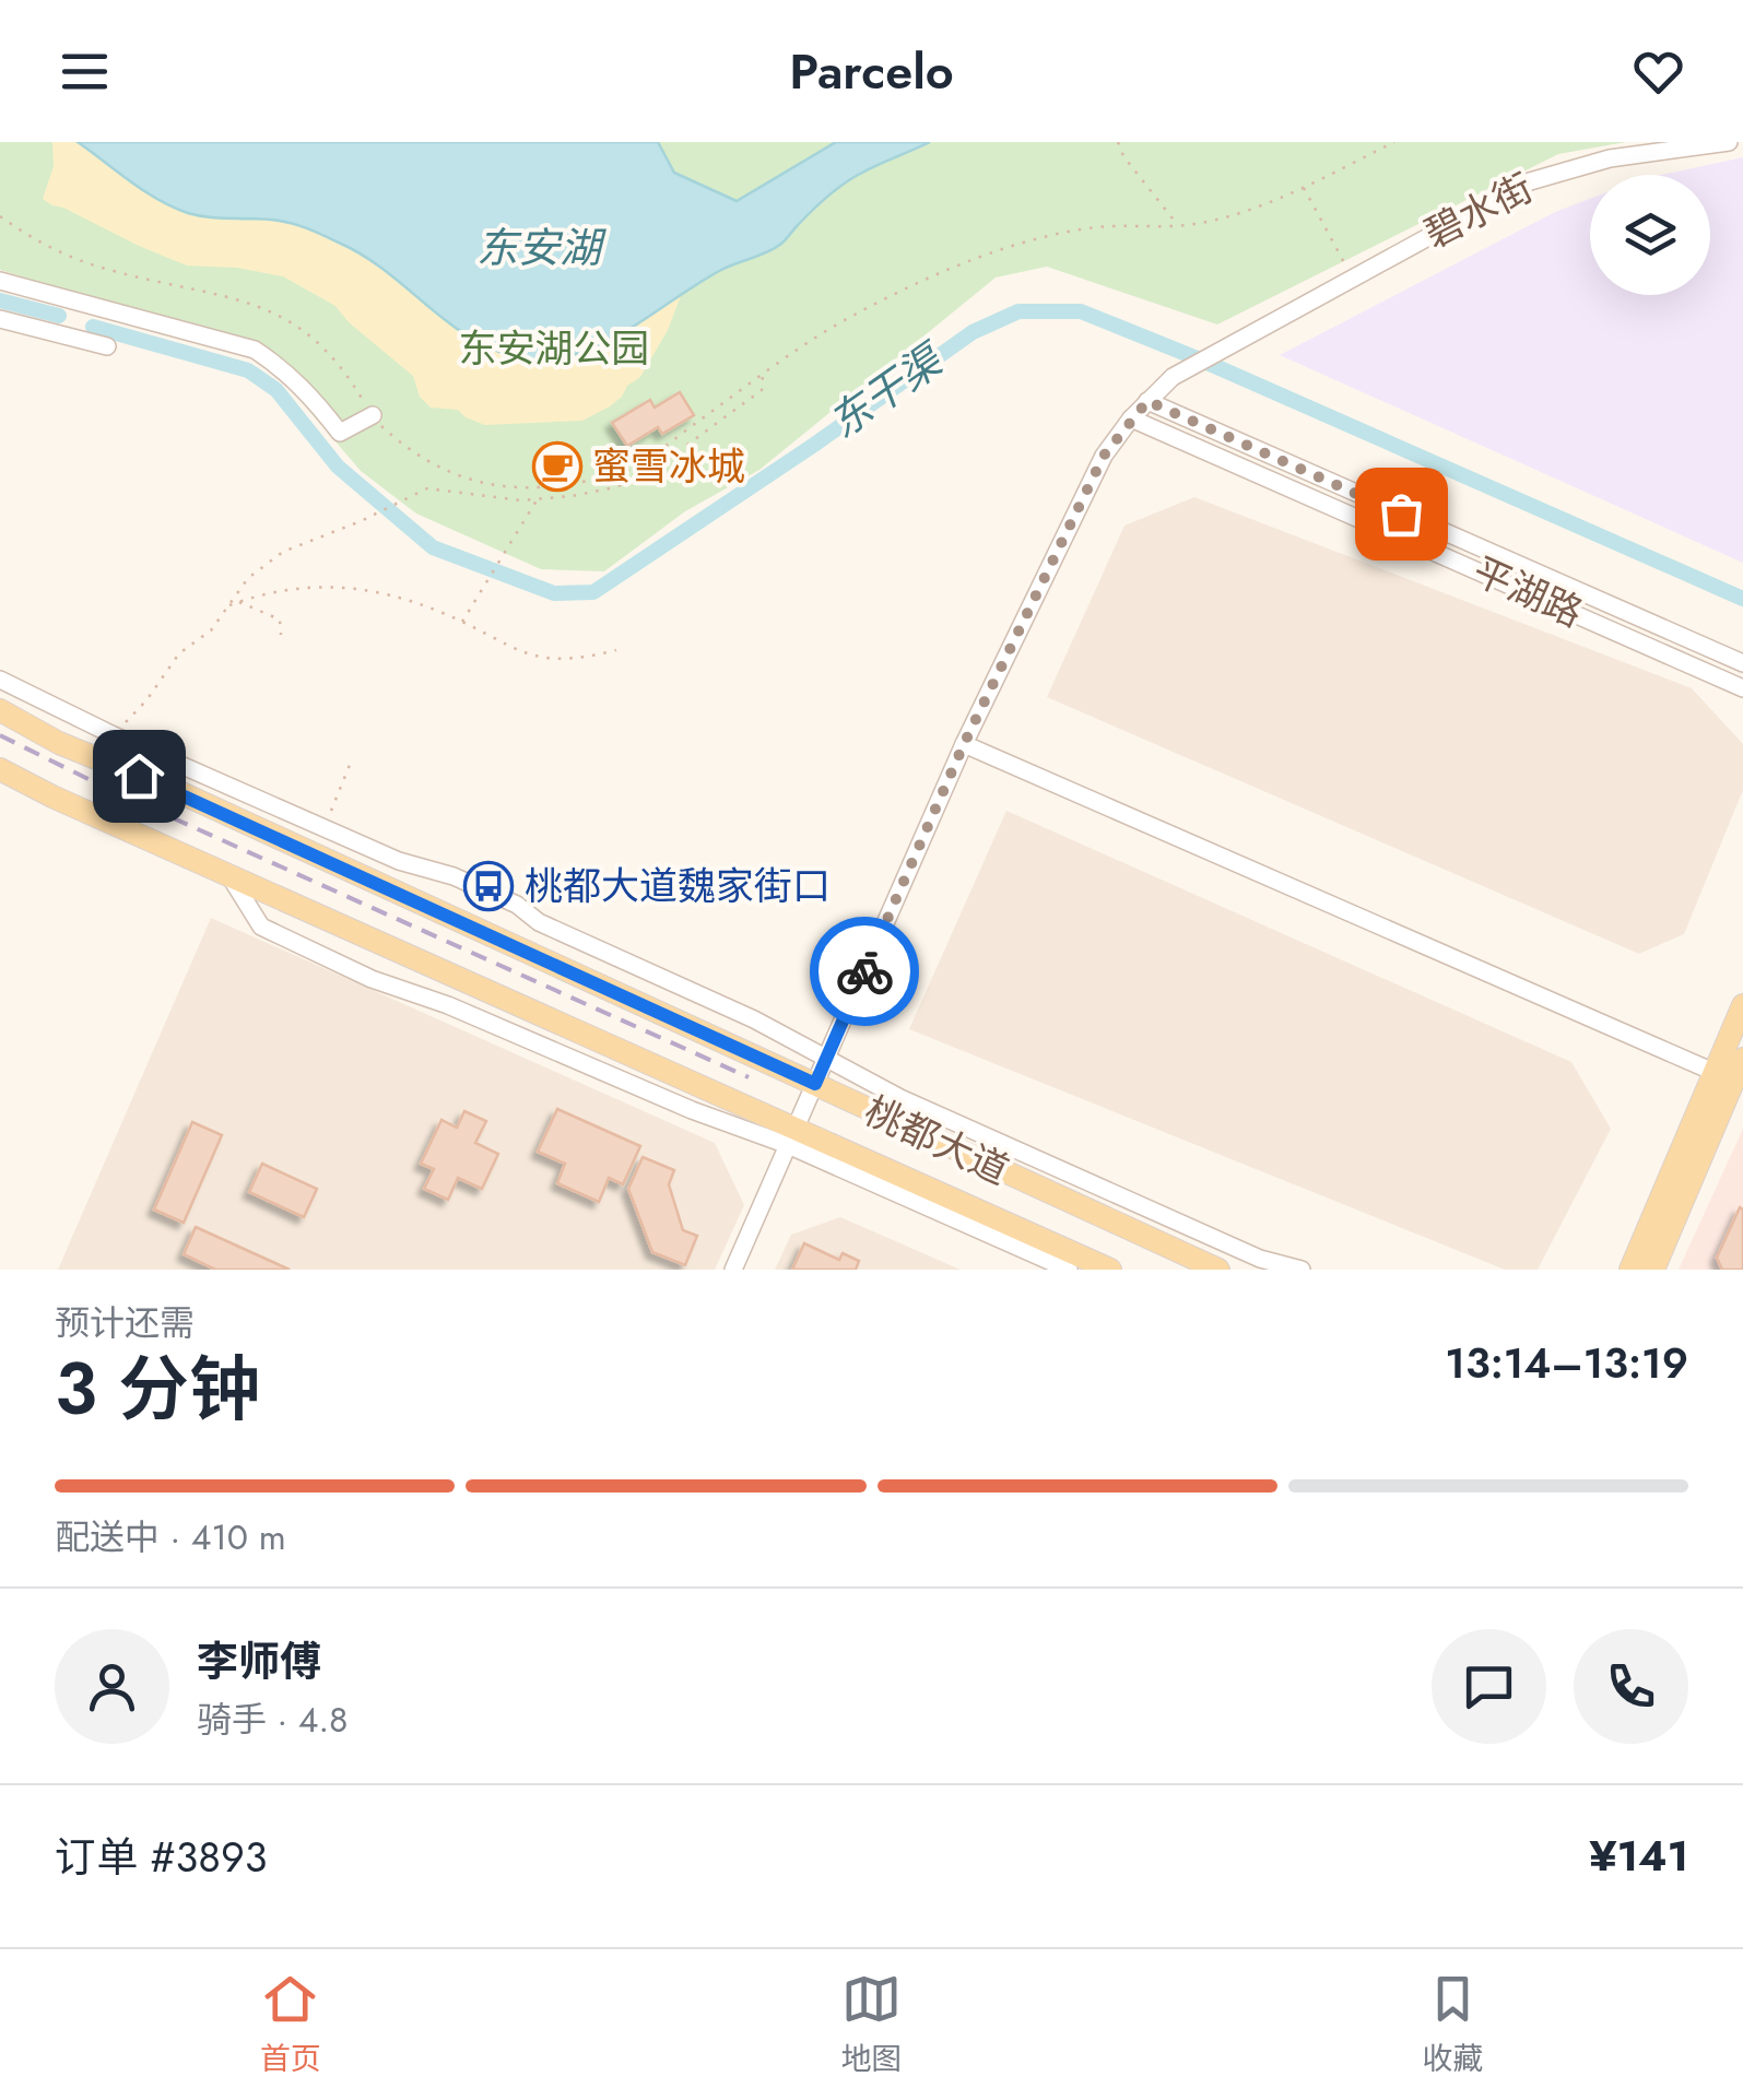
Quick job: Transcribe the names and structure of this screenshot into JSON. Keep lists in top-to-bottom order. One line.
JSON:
{"streets":{"main road":["桃都大道"],"street":["碧水街","平湖路"]},"crossings":[["碧水街","平湖路"],["碧水街","桃都大道"]],"water":["东安湖","东干渠"],"parks":["东安湖公园"],"places":{"cafe":["蜜雪冰城"],"bus stop":["桃都大道魏家街口"]},"page":{"header":"Parcelo","heading":["3 分钟","预计还需","13:14–13:19"],"panel":["李师傅","骑手 · 4.8","订单 #3893","¥141"],"bar":"配送中 · 410 m","tabs":["首页","地图","收藏"]}}
